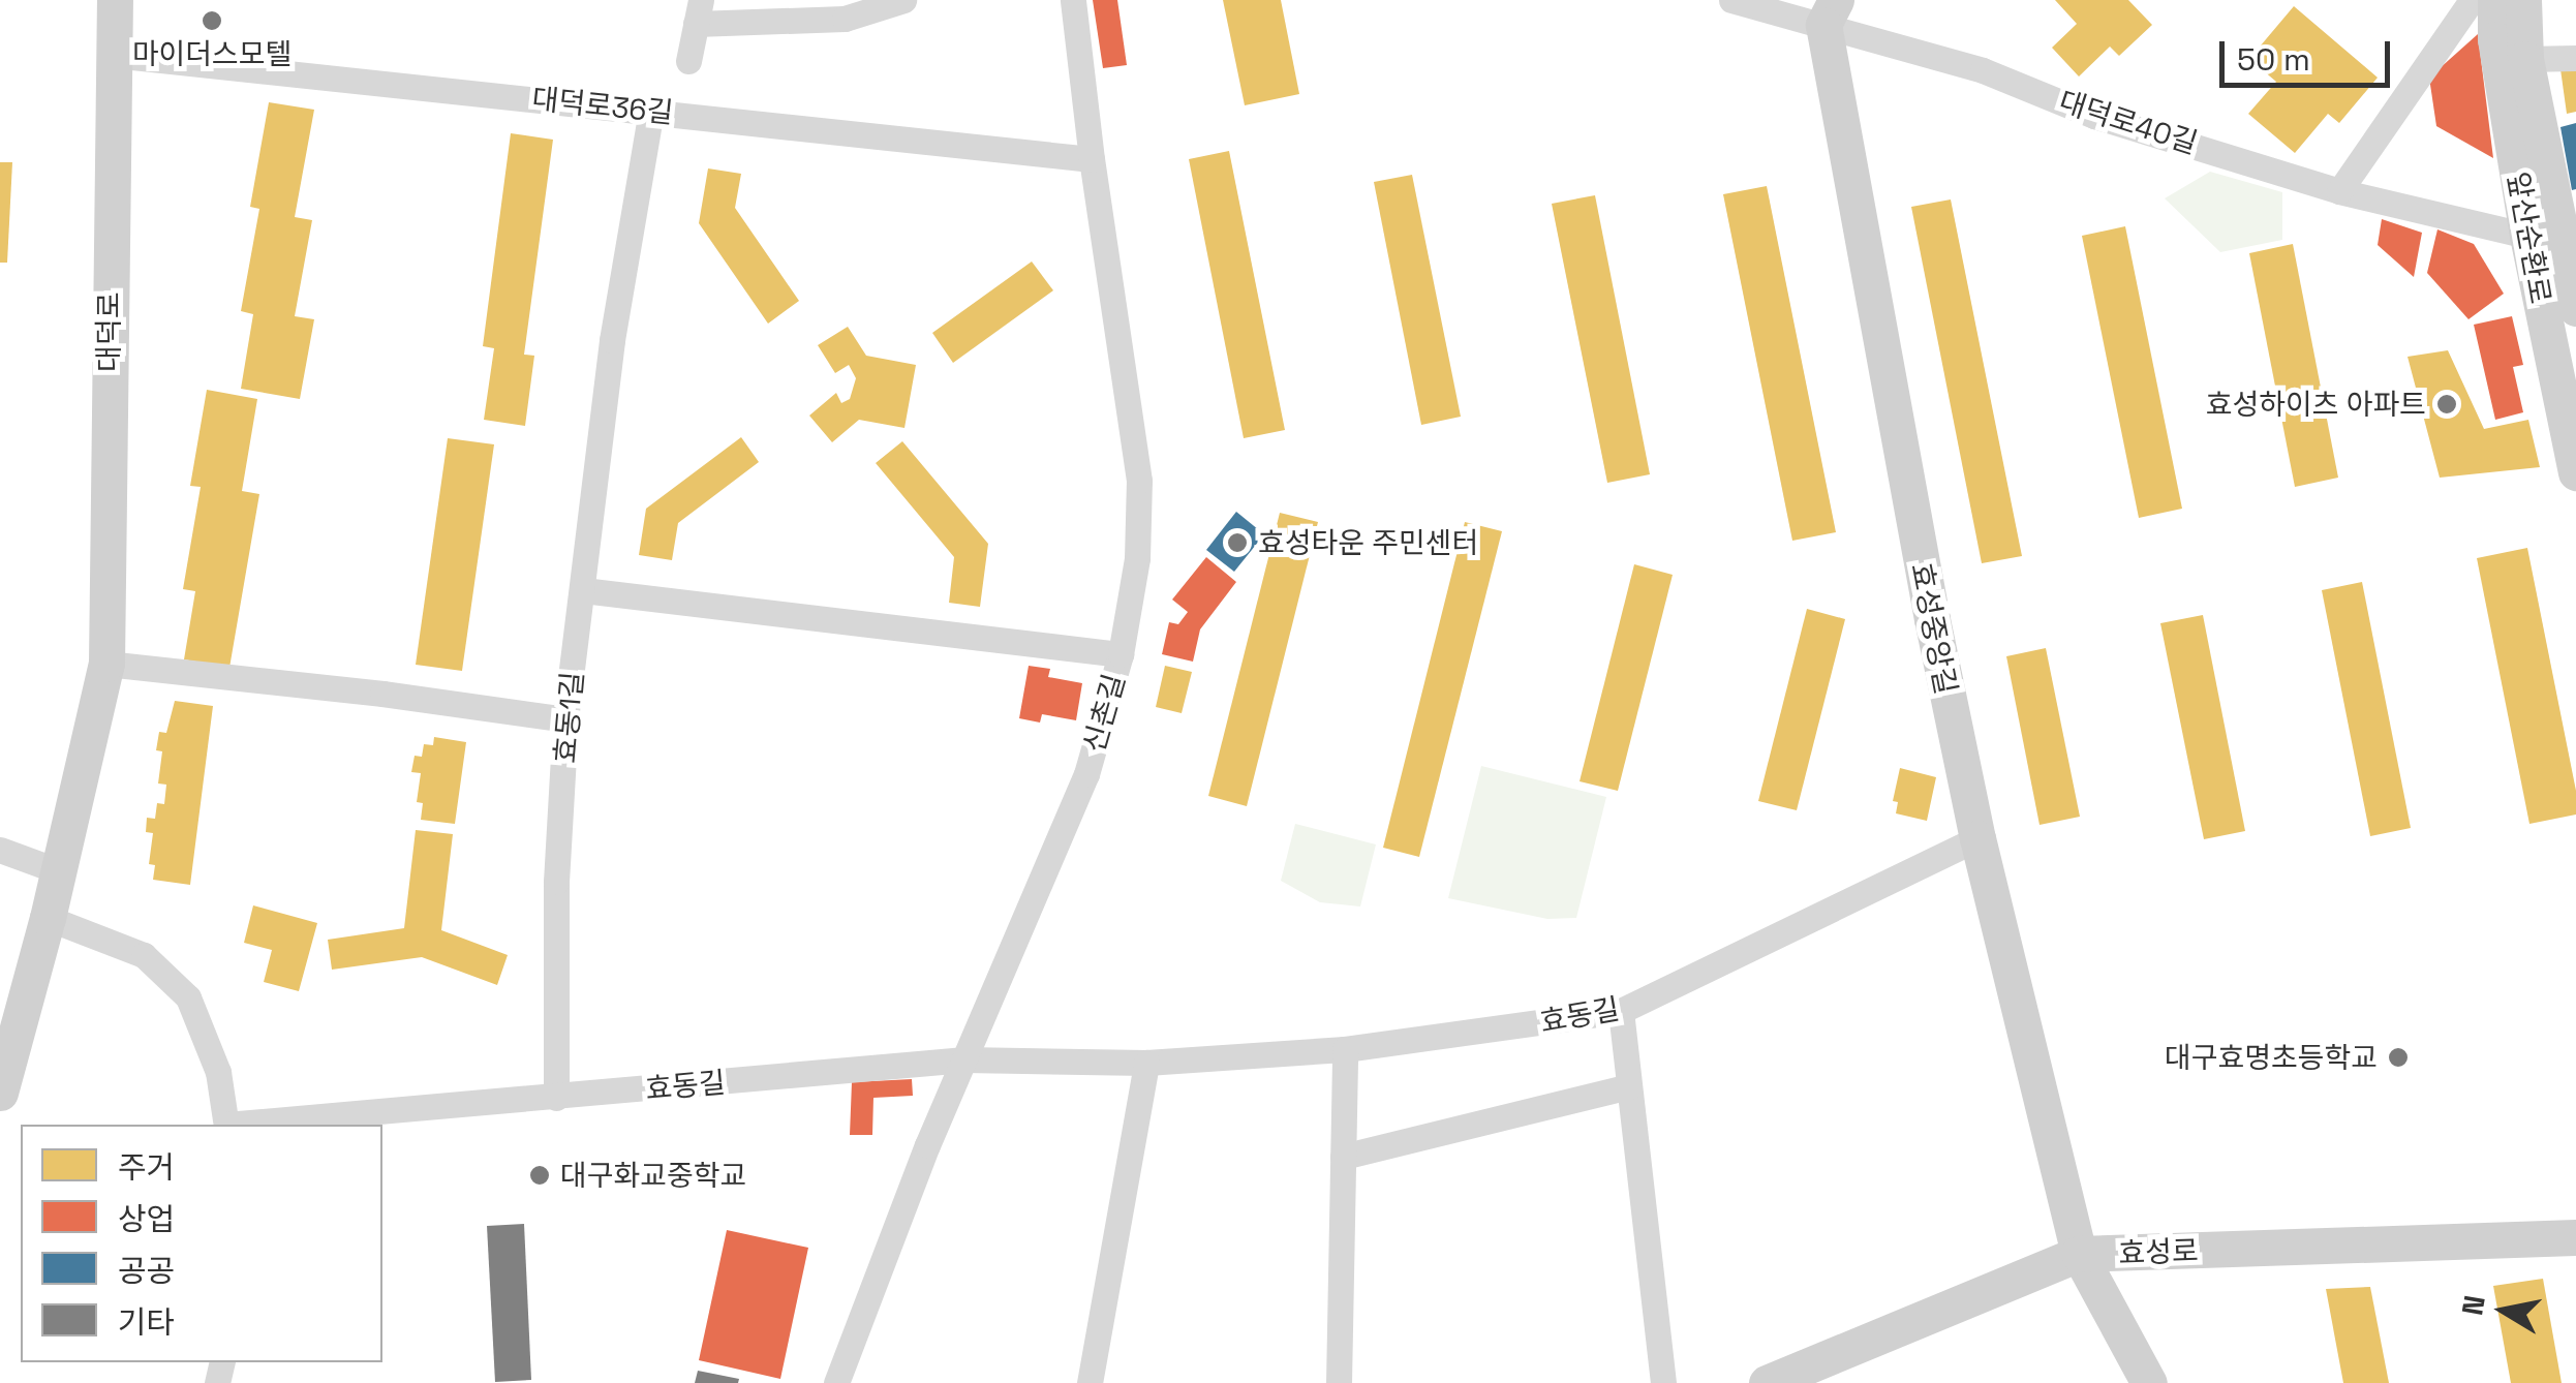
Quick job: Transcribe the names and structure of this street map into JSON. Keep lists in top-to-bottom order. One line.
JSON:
{"streets":{"main road":["앞산순환로","대덕로","효성중앙길","효성로"],"street":["대덕로36길","대덕로40길","신촌길","효동1길","효동길"]},"crossings":[["대덕로36길","대덕로"],["대덕로36길","신촌길"],["대덕로36길","효동1길"],["대덕로40길","앞산순환로"],["대덕로40길","효성중앙길"],["효성중앙길","효동길"],["효성중앙길","효성로"],["신촌길","효동길"],["효동1길","효동길"]],"places":["마이더스모텔","효성하이츠 아파트","효성타운 주민센터","대구효명초등학교","대구화교중학교"],"legend":["주거","상업","공공","기타"],"scale_bar":"50 m","north":"left"}
